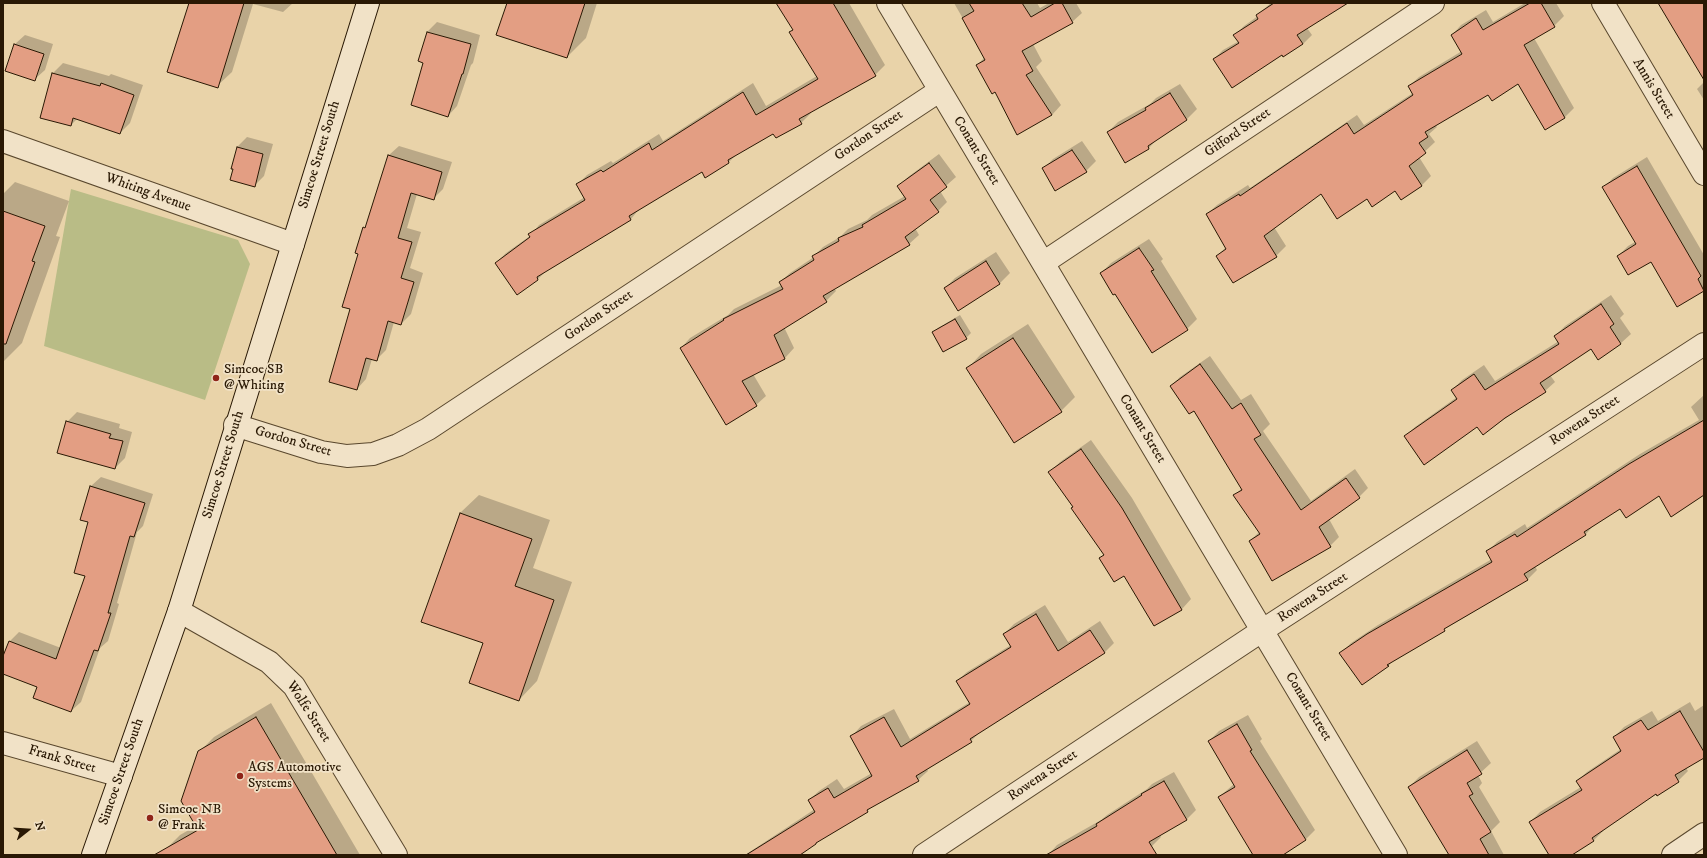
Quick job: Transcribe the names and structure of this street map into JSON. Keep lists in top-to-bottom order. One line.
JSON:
{"streets":{"street":["Annis Street","Gifford Street","Gordon Street","Conant Street","Simcoe Street South","Whiting Avenue","Rowena Street","Wolfe Street","Frank Street"]},"crossings":[["Gifford Street","Conant Street"],["Gordon Street","Conant Street"],["Gordon Street","Simcoe Street South"],["Conant Street","Rowena Street"],["Simcoe Street South","Whiting Avenue"],["Simcoe Street South","Wolfe Street"],["Simcoe Street South","Frank Street"]],"places":["Simcoe SB @ Whiting","AGS Automotive Systems","Simcoe NB @ Frank"],"north":"right"}
